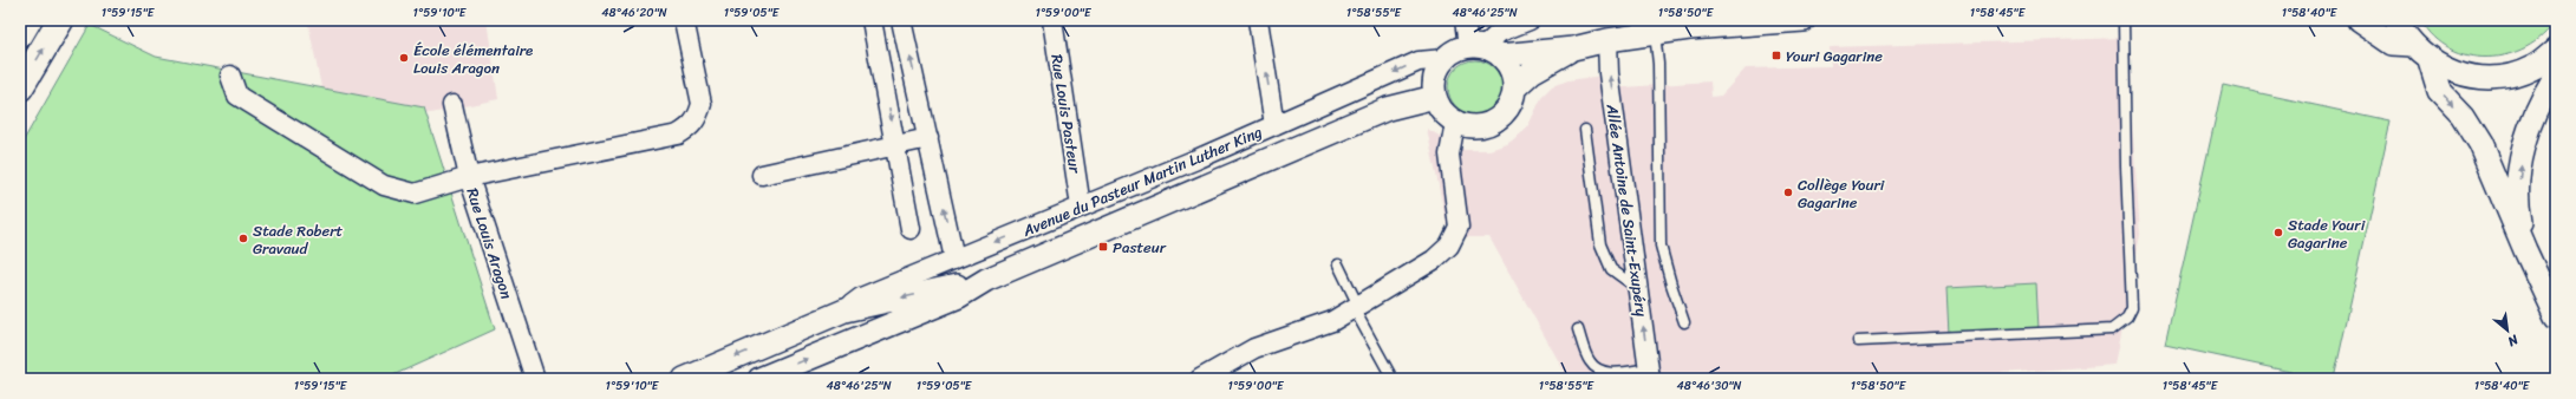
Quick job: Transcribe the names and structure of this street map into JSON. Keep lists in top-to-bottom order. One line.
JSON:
{"streets":{"street":["Rue Louis Pasteur","Avenue du Pasteur Martin Luther King","Allée Antoine de Saint-Exupéry","Rue Louis Aragon"]},"crossings":[["Rue Louis Pasteur","Avenue du Pasteur Martin Luther King"],["Avenue du Pasteur Martin Luther King","Allée Antoine de Saint-Exupéry"]],"one_way":["Allée Antoine de Saint-Exupéry"],"places":{"transit":["Youri Gagarine","Pasteur"],"other":["École élémentaire Louis Aragon","Collège Youri Gagarine","Stade Youri Gagarine","Stade Robert Gravaud"]},"north":"bottom right","coordinates":["1°59'15\"E","1°59'10\"E","48°46'20\"N","1°59'05\"E","1°59'00\"E","1°58'55\"E","48°46'25\"N","1°58'50\"E","1°58'45\"E","1°58'40\"E","48°46'30\"N"]}
